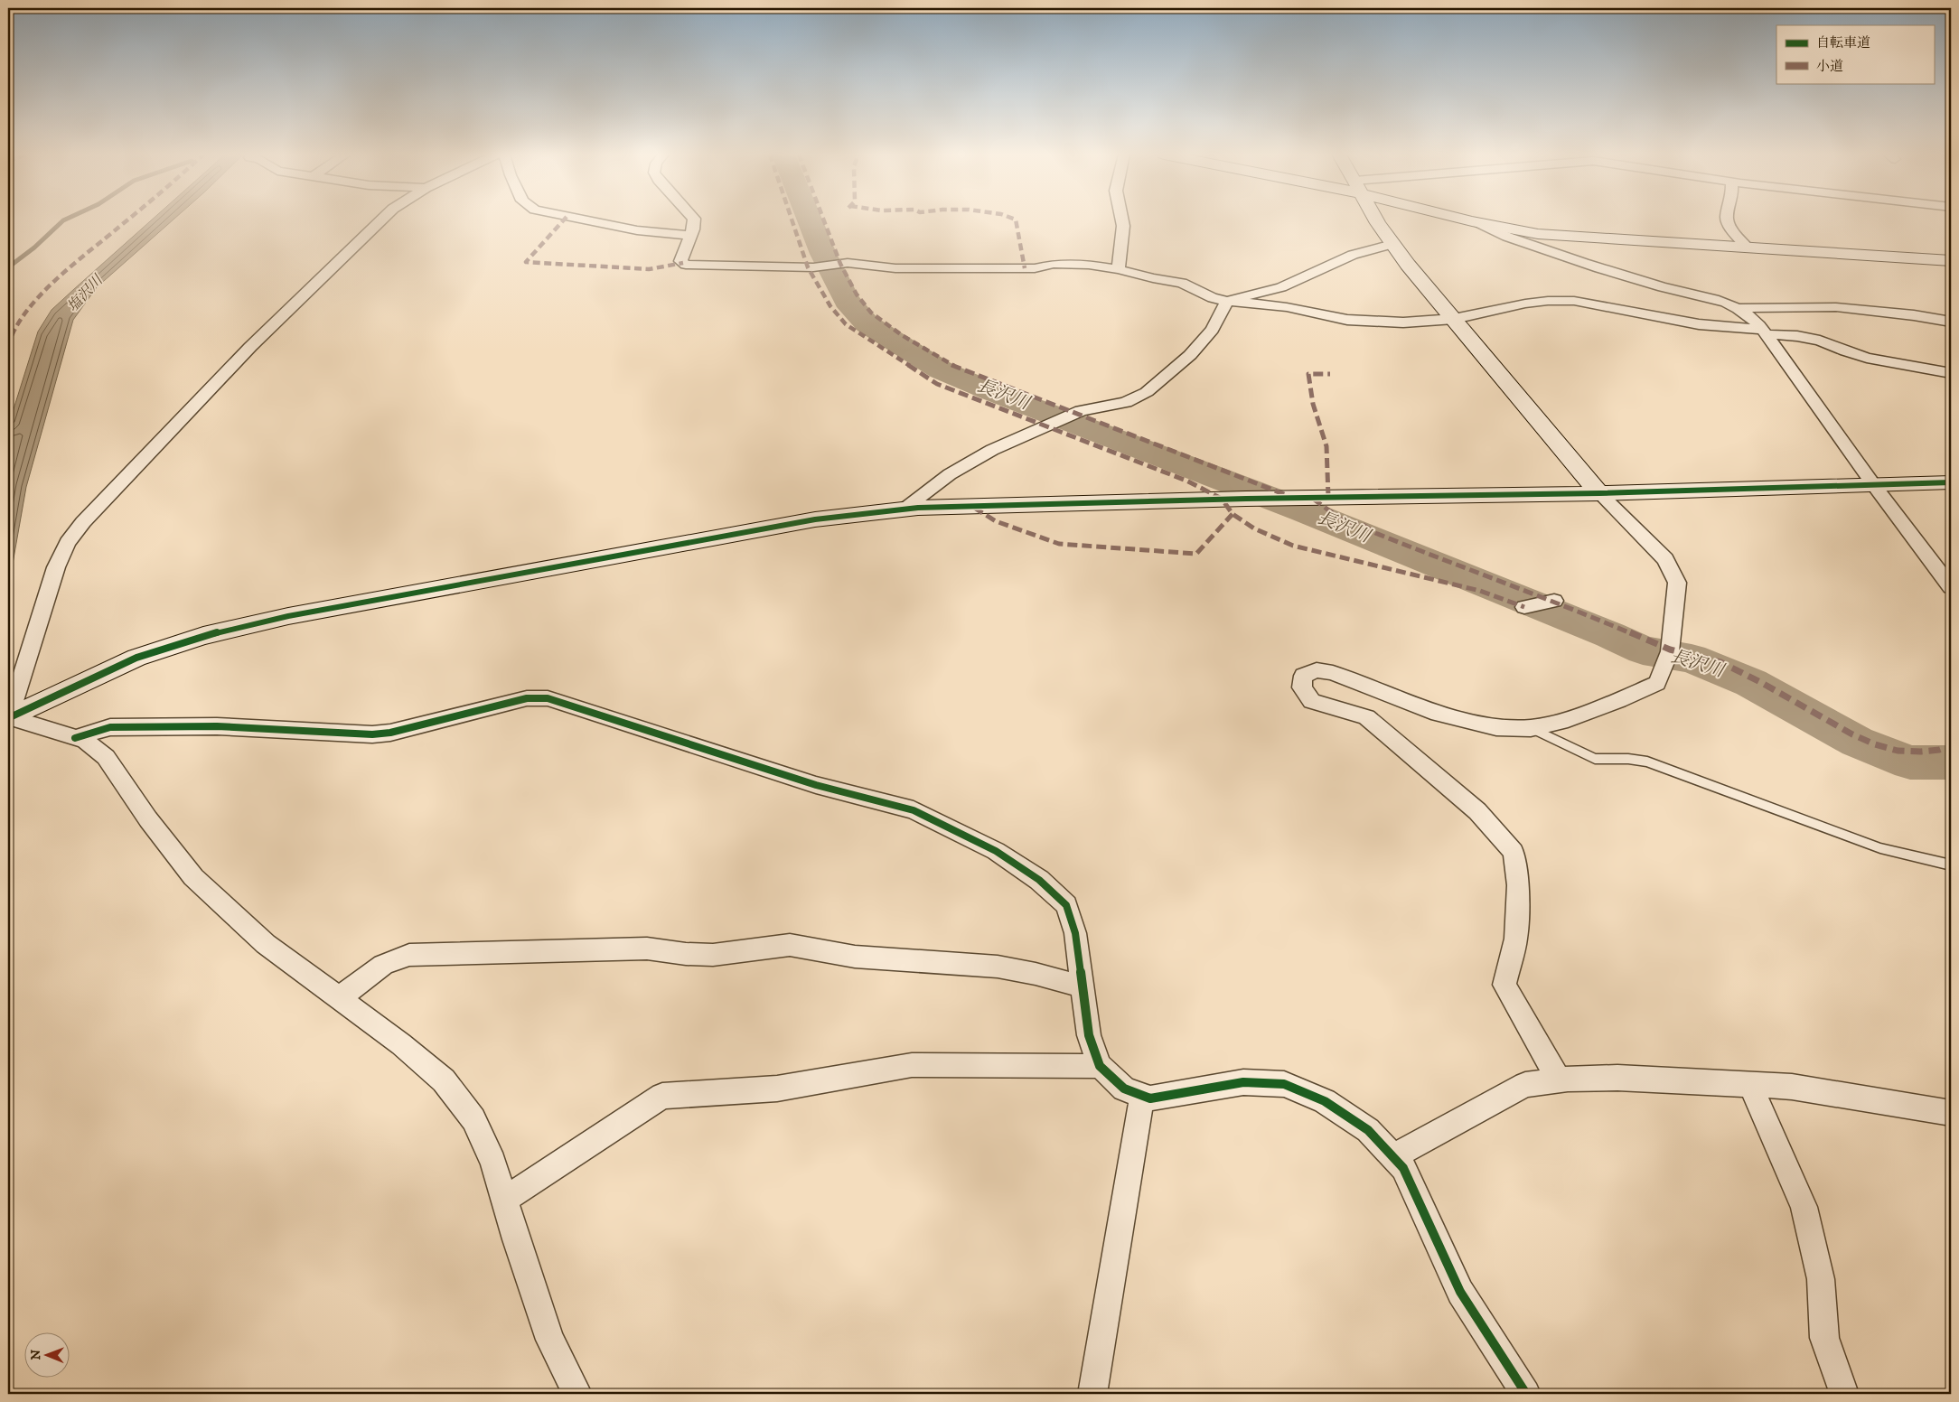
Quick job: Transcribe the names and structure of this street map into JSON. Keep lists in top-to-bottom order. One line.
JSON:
{"water":["塩沢川","長沢川"],"legend":["自転車道","小道"],"north":"left"}
